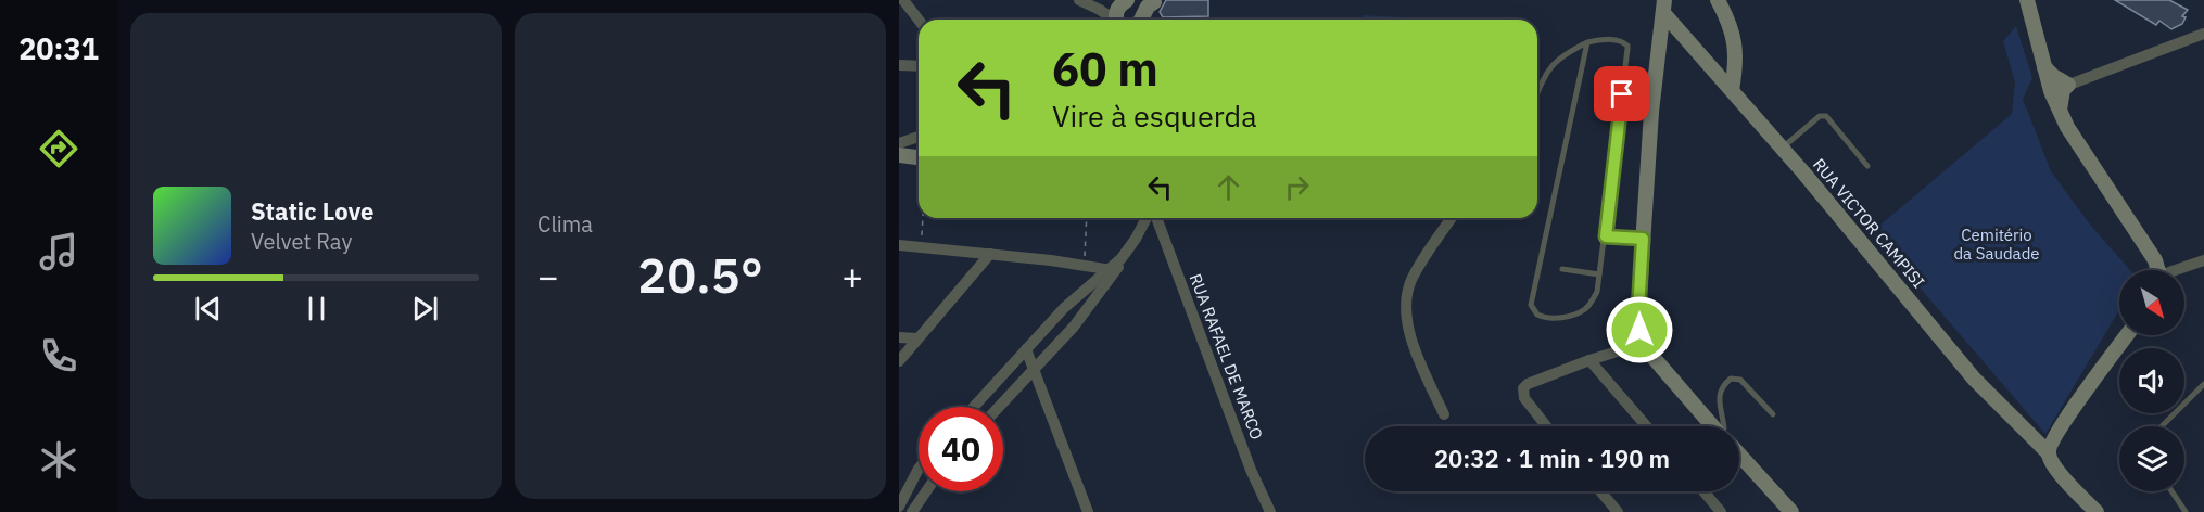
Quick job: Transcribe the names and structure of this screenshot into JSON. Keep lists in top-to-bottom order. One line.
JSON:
{"streets":{"street":["RUA VICTOR CAMPISI","RUA RAFAEL DE MARCO"]},"parks":["Cemitério da Saudade"],"north":"bottom right","page":{"tabs":"20:31","tile":"Clima","turn":["60 m","Vire à esquerda"],"song":["Static Love","Velvet Ray"],"heat":["−","20.5°","+"],"limit":"40","trip":"20:32 · 1 min · 190 m"}}
